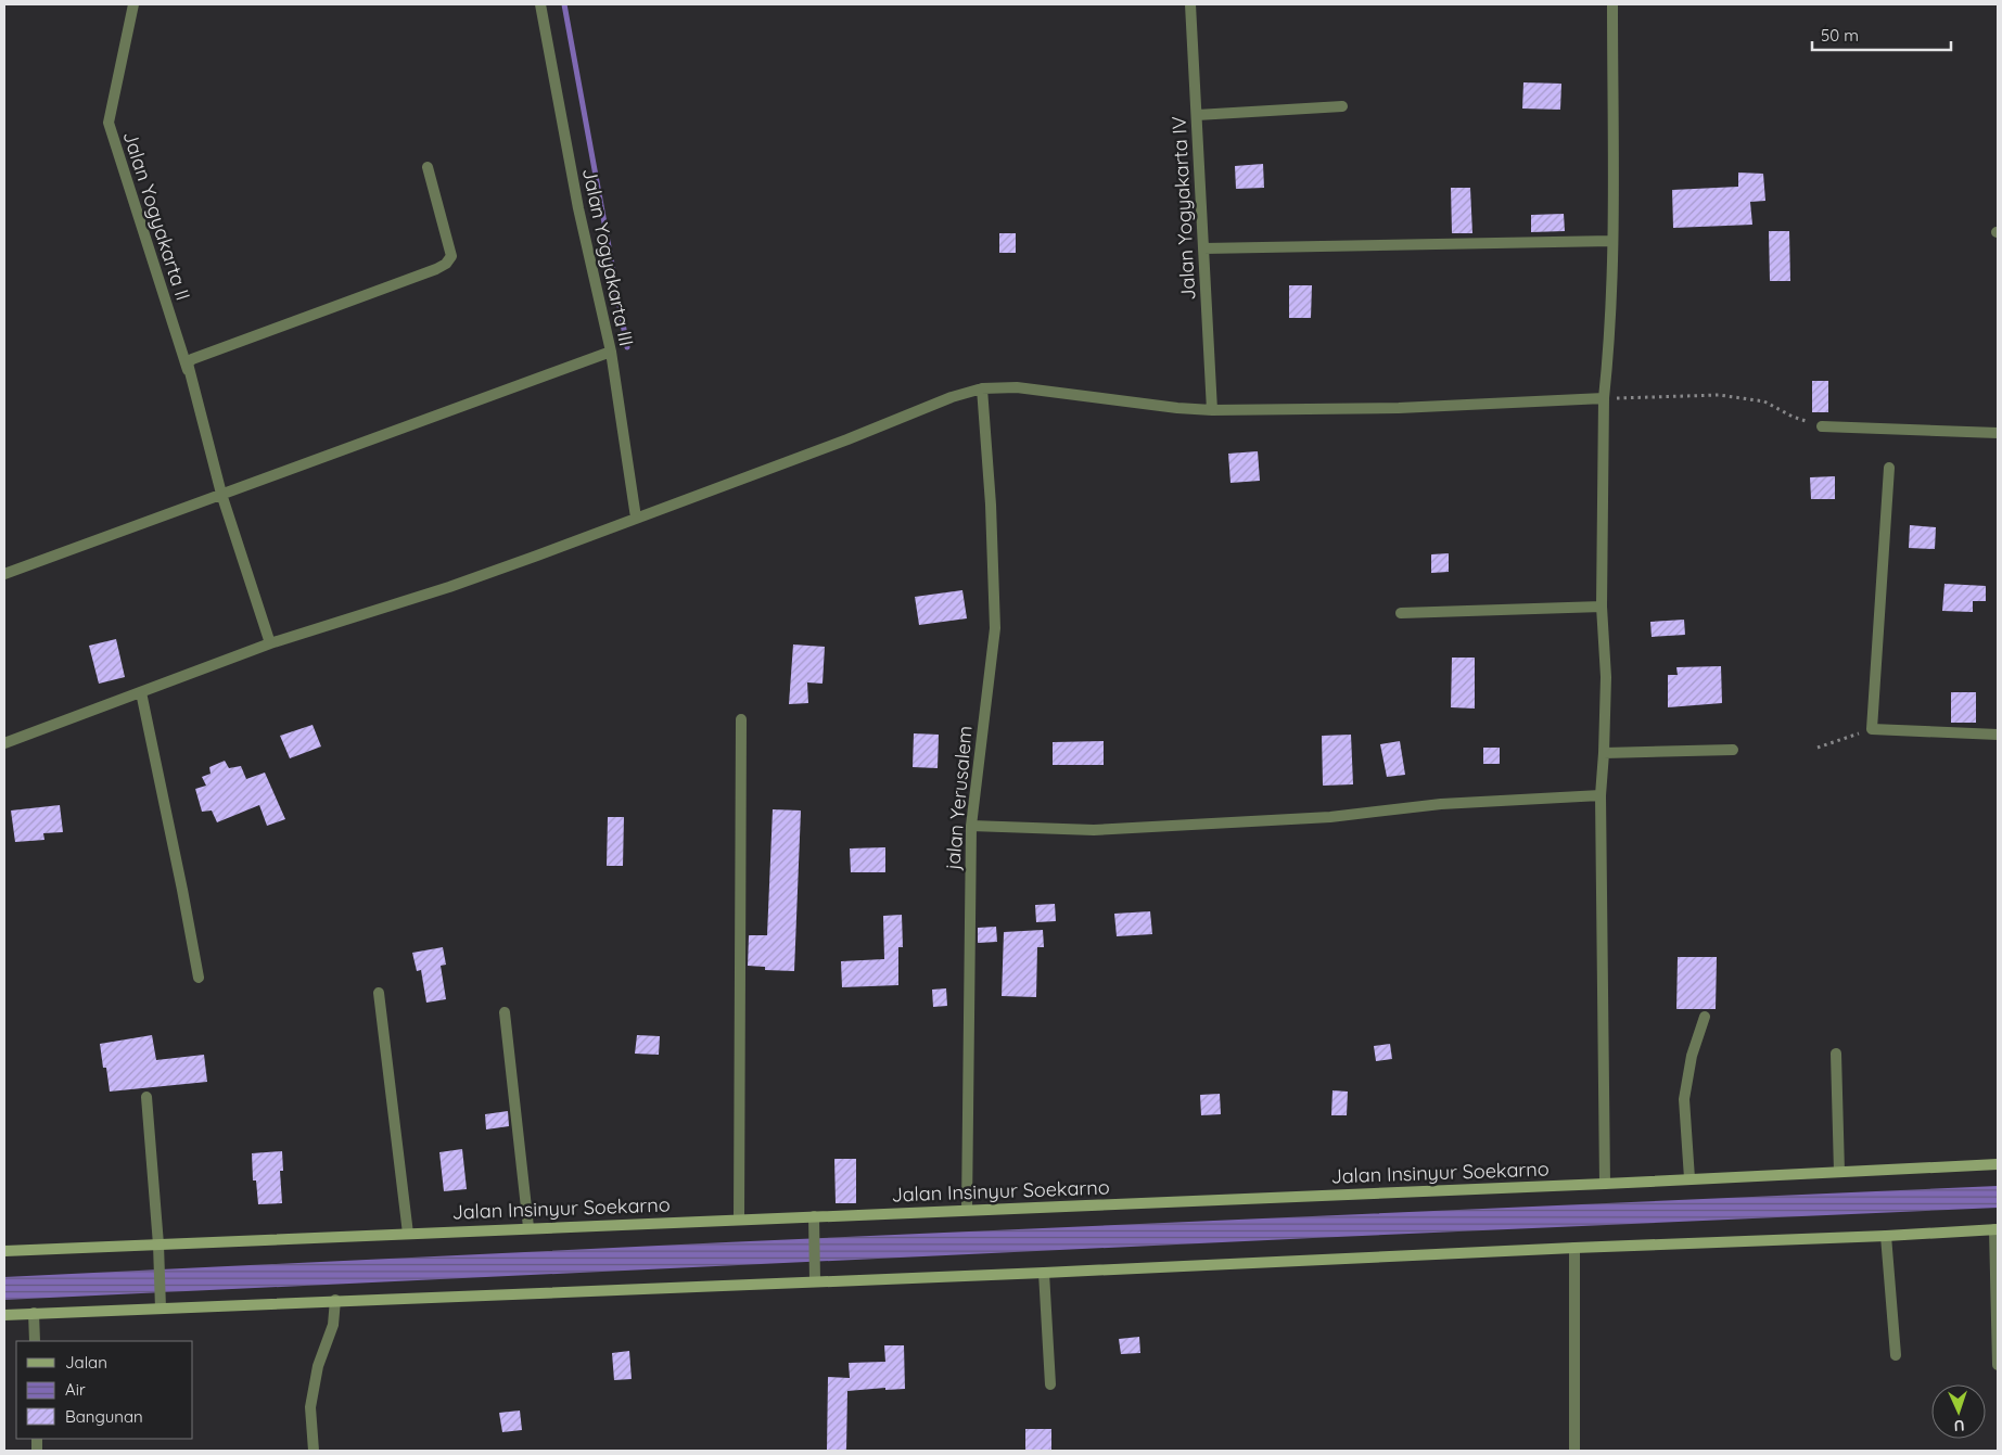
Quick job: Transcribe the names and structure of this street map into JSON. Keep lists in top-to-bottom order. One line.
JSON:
{"streets":{"street":["Jalan Yogyakarta IV","Jalan Yogyakarta II","Jalan Yogyakarta III","jalan Yerusalem","Jalan Insinyur Soekarno"]},"crossings":[["jalan Yerusalem","Jalan Insinyur Soekarno"]],"legend":["Jalan","Air","Bangunan"],"scale_bar":"50 m","north":"bottom"}
